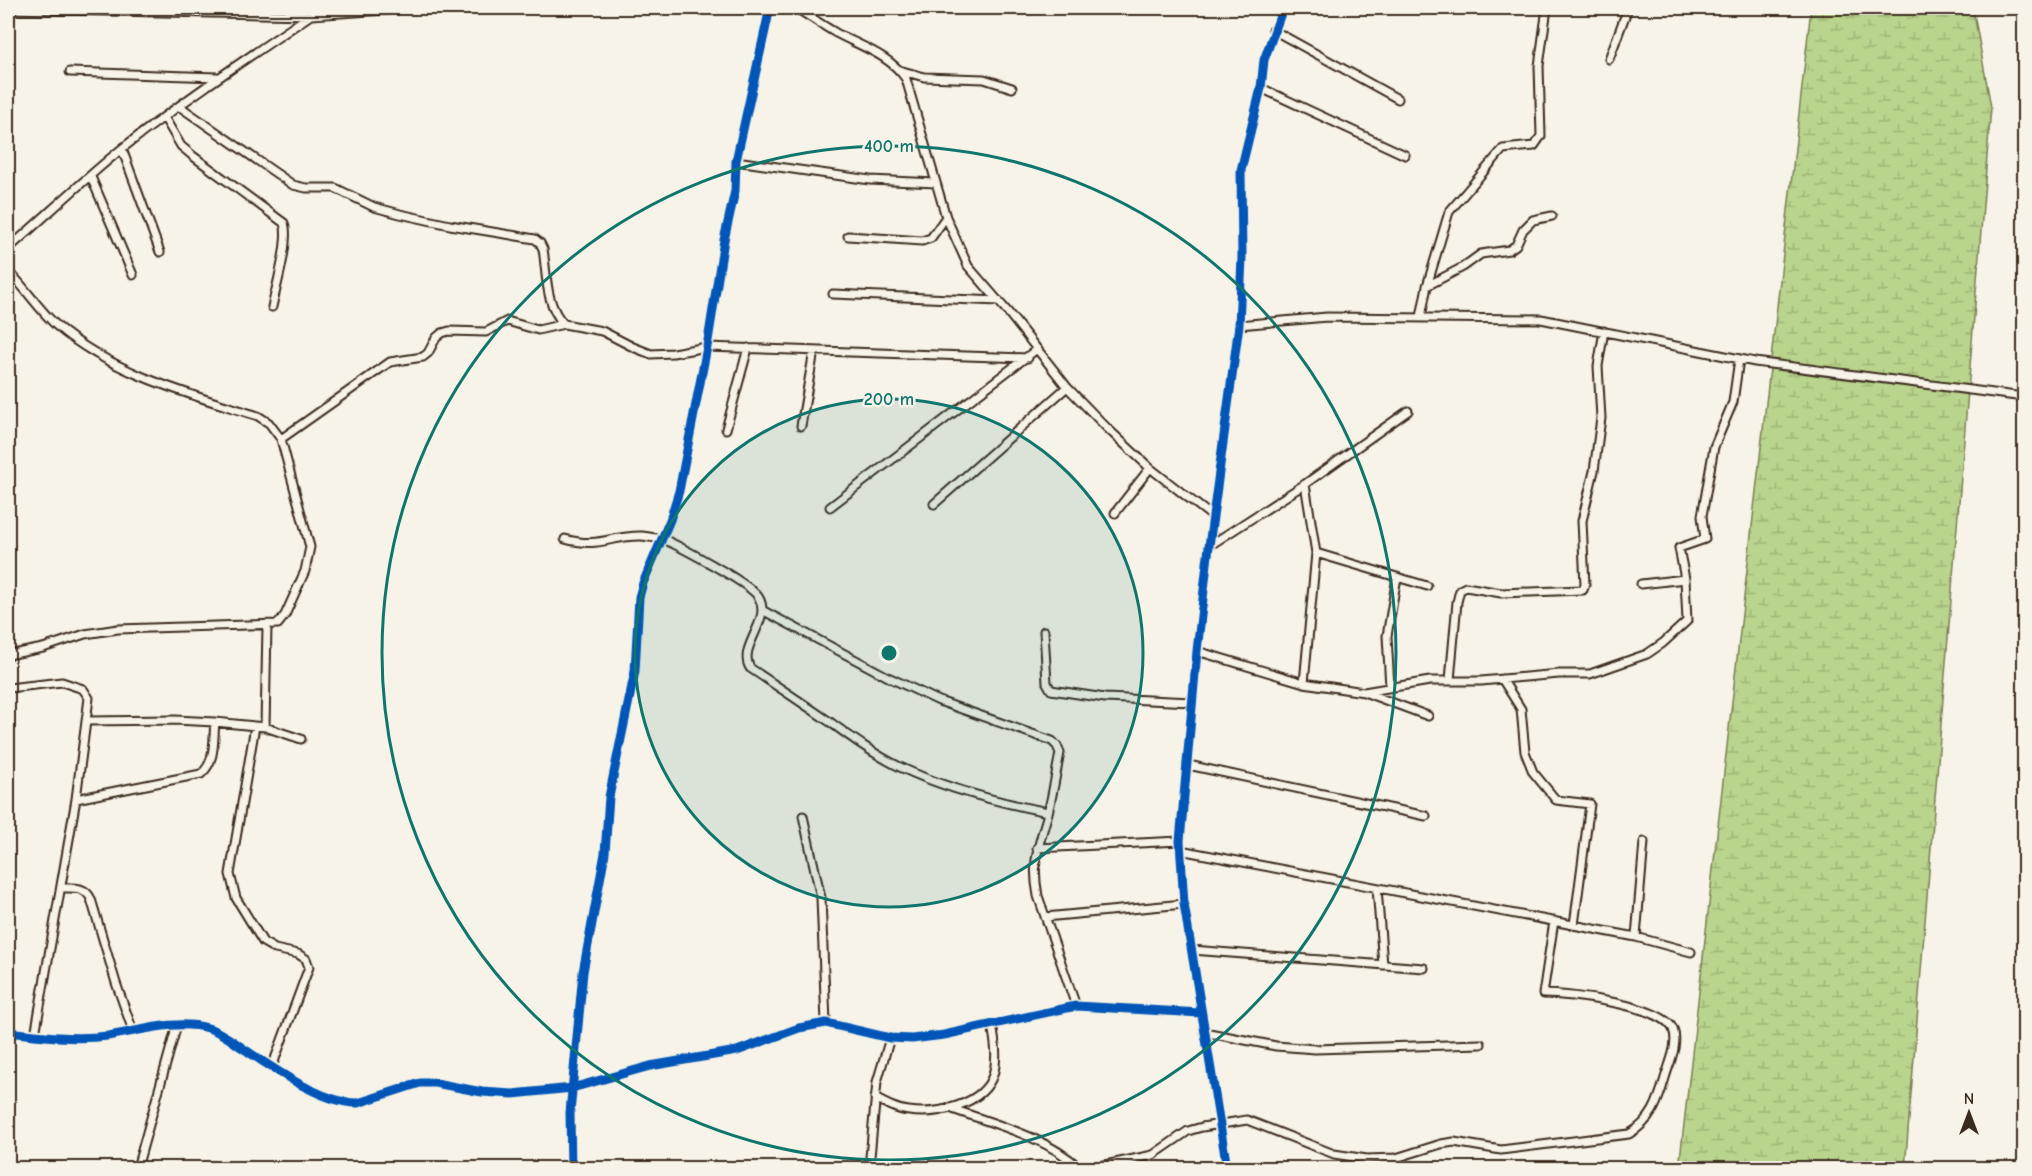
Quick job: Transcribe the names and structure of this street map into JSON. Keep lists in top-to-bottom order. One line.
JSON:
{"north":"top","rings":["400 m","200 m"]}
